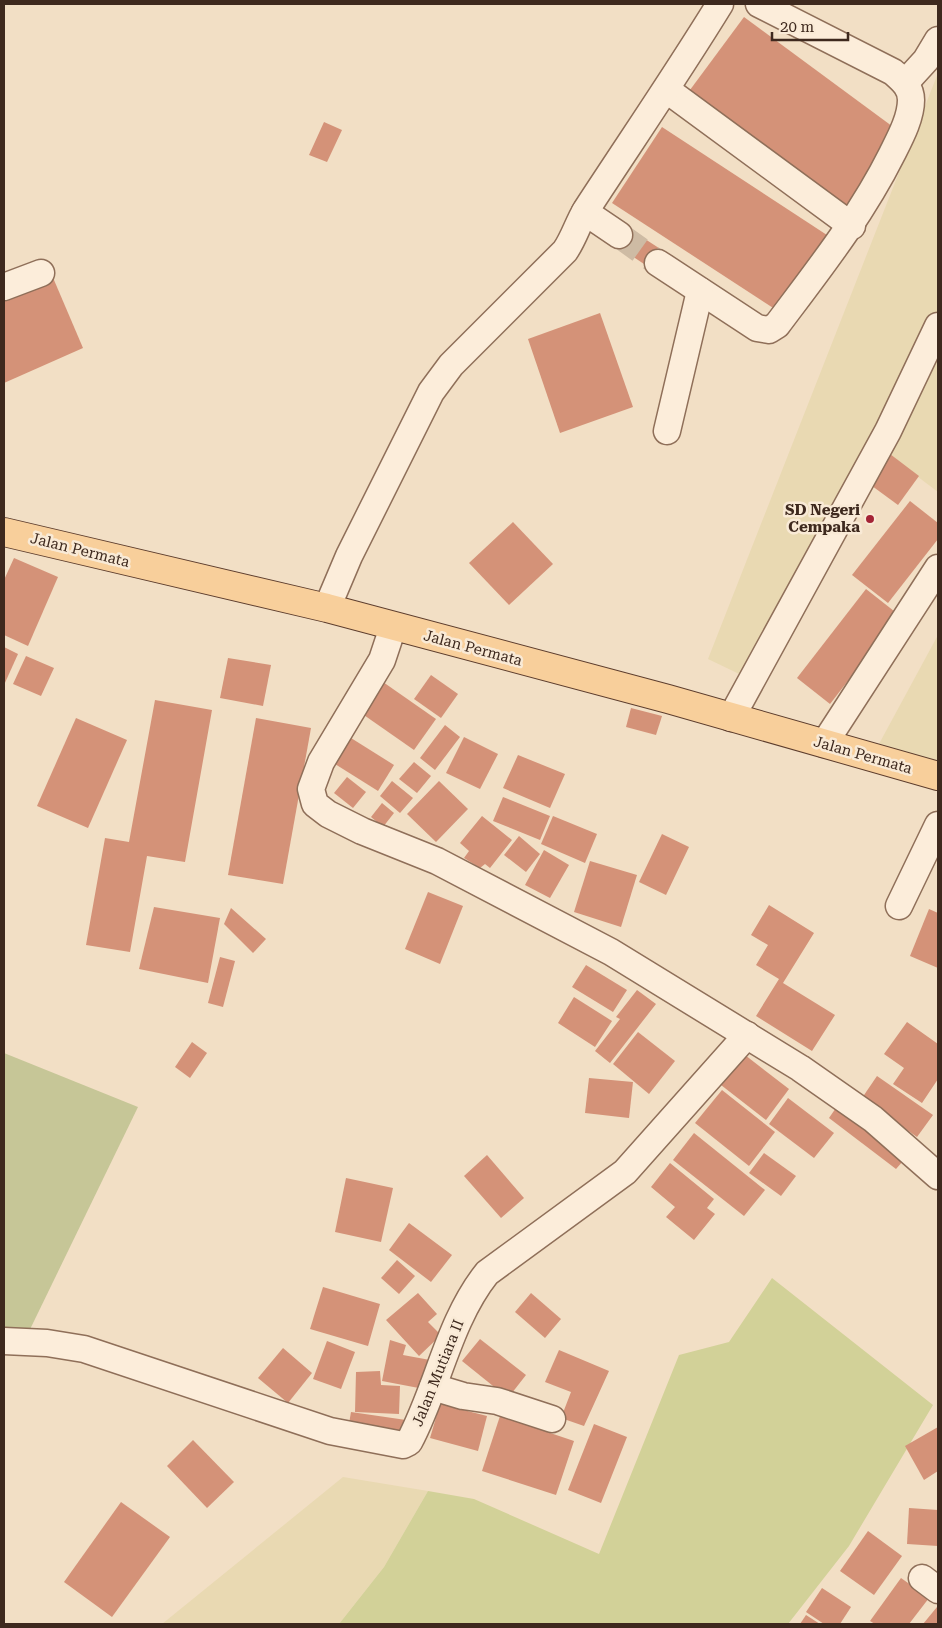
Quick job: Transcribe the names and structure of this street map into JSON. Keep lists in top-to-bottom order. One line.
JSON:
{"streets":{"main road":["Jalan Permata"],"street":["Jalan Mutiara II"]},"places":["SD Negeri Cempaka"],"scale_bar":"20 m"}
